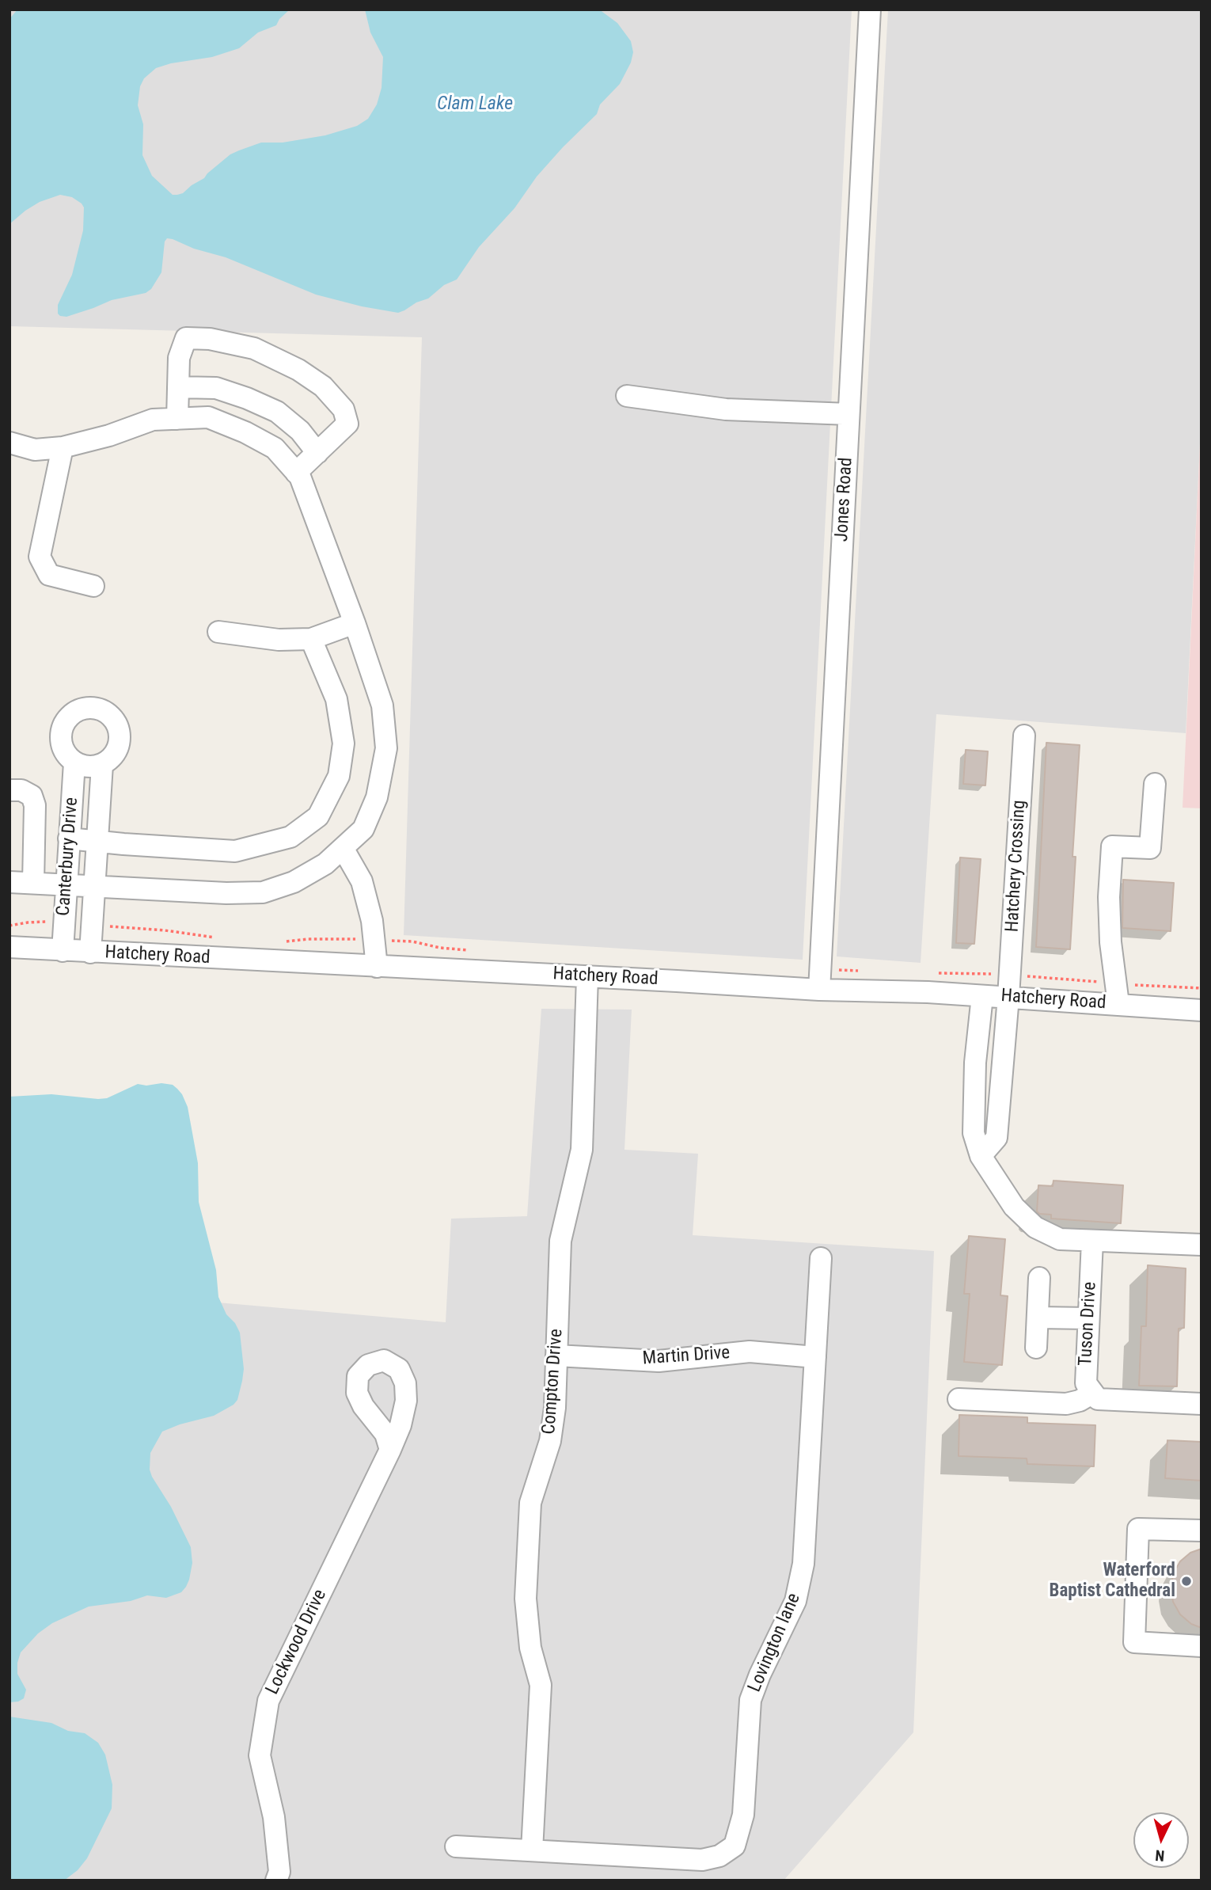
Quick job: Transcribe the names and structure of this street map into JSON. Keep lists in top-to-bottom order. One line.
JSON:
{"streets":{"street":["Jones Road","Canterbury Drive","Hatchery Crossing","Hatchery Road","Tuson Drive","Martin Drive","Compton Drive","Lockwood Drive","Lovington lane"]},"crossings":[["Jones Road","Hatchery Road"],["Canterbury Drive","Hatchery Road"],["Hatchery Crossing","Hatchery Road"],["Hatchery Road","Compton Drive"],["Martin Drive","Compton Drive"],["Martin Drive","Lovington lane"],["Compton Drive","Lovington lane"]],"water":["Clam Lake"],"places":["Waterford Baptist Cathedral"],"north":"bottom"}
